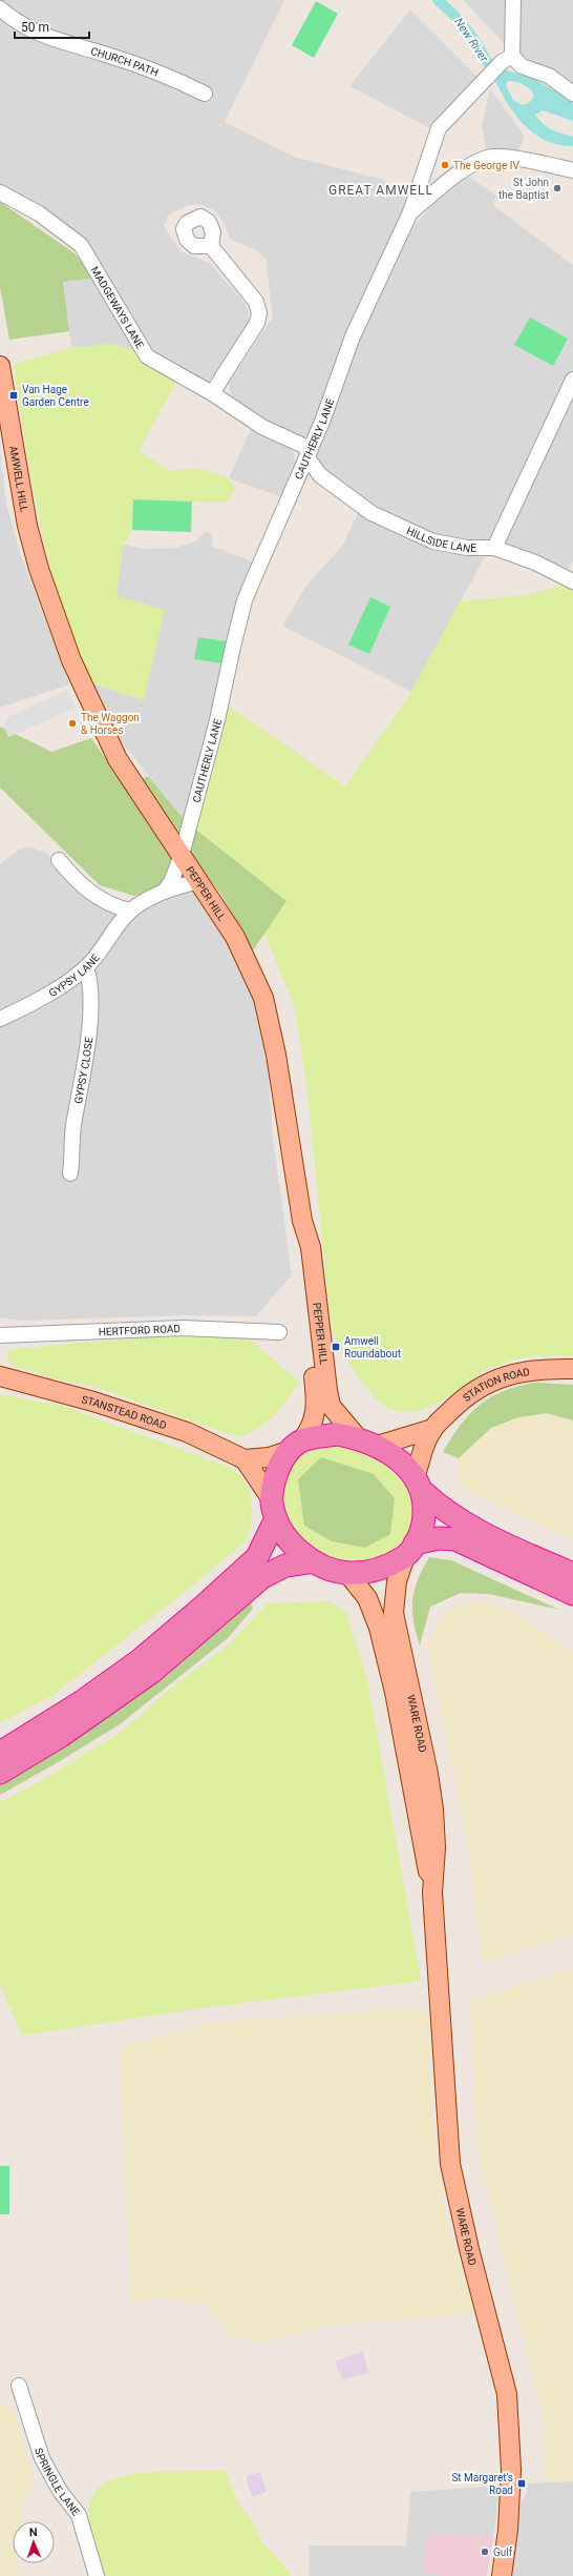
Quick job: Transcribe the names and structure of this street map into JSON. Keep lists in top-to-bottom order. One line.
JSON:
{"streets":{"main road":["AMWELL HILL","PEPPER HILL","STATION ROAD","STANSTEAD ROAD","WARE ROAD"],"street":["CHURCH PATH","MADGEWAYS LANE","CAUTHERLY LANE","HILLSIDE LANE","GYPSY LANE","GYPSY CLOSE","HERTFORD ROAD","SPRINGLE LANE"]},"crossings":[["MADGEWAYS LANE","CAUTHERLY LANE"],["MADGEWAYS LANE","HILLSIDE LANE"],["CAUTHERLY LANE","HILLSIDE LANE"],["CAUTHERLY LANE","PEPPER HILL"],["CAUTHERLY LANE","GYPSY LANE"],["AMWELL HILL","PEPPER HILL"],["PEPPER HILL","GYPSY LANE"],["PEPPER HILL","STATION ROAD"],["PEPPER HILL","WARE ROAD"],["GYPSY LANE","GYPSY CLOSE"],["STATION ROAD","WARE ROAD"]],"districts":["GREAT AMWELL"],"water":["New River"],"places":{"other":["The George IV","St John the Baptist","The Waggon & Horses","Gulf"],"transit":["Van Hage Garden Centre","Amwell Roundabout","St Margaret's Road"]},"scale_bar":"50 m","north":"top"}
